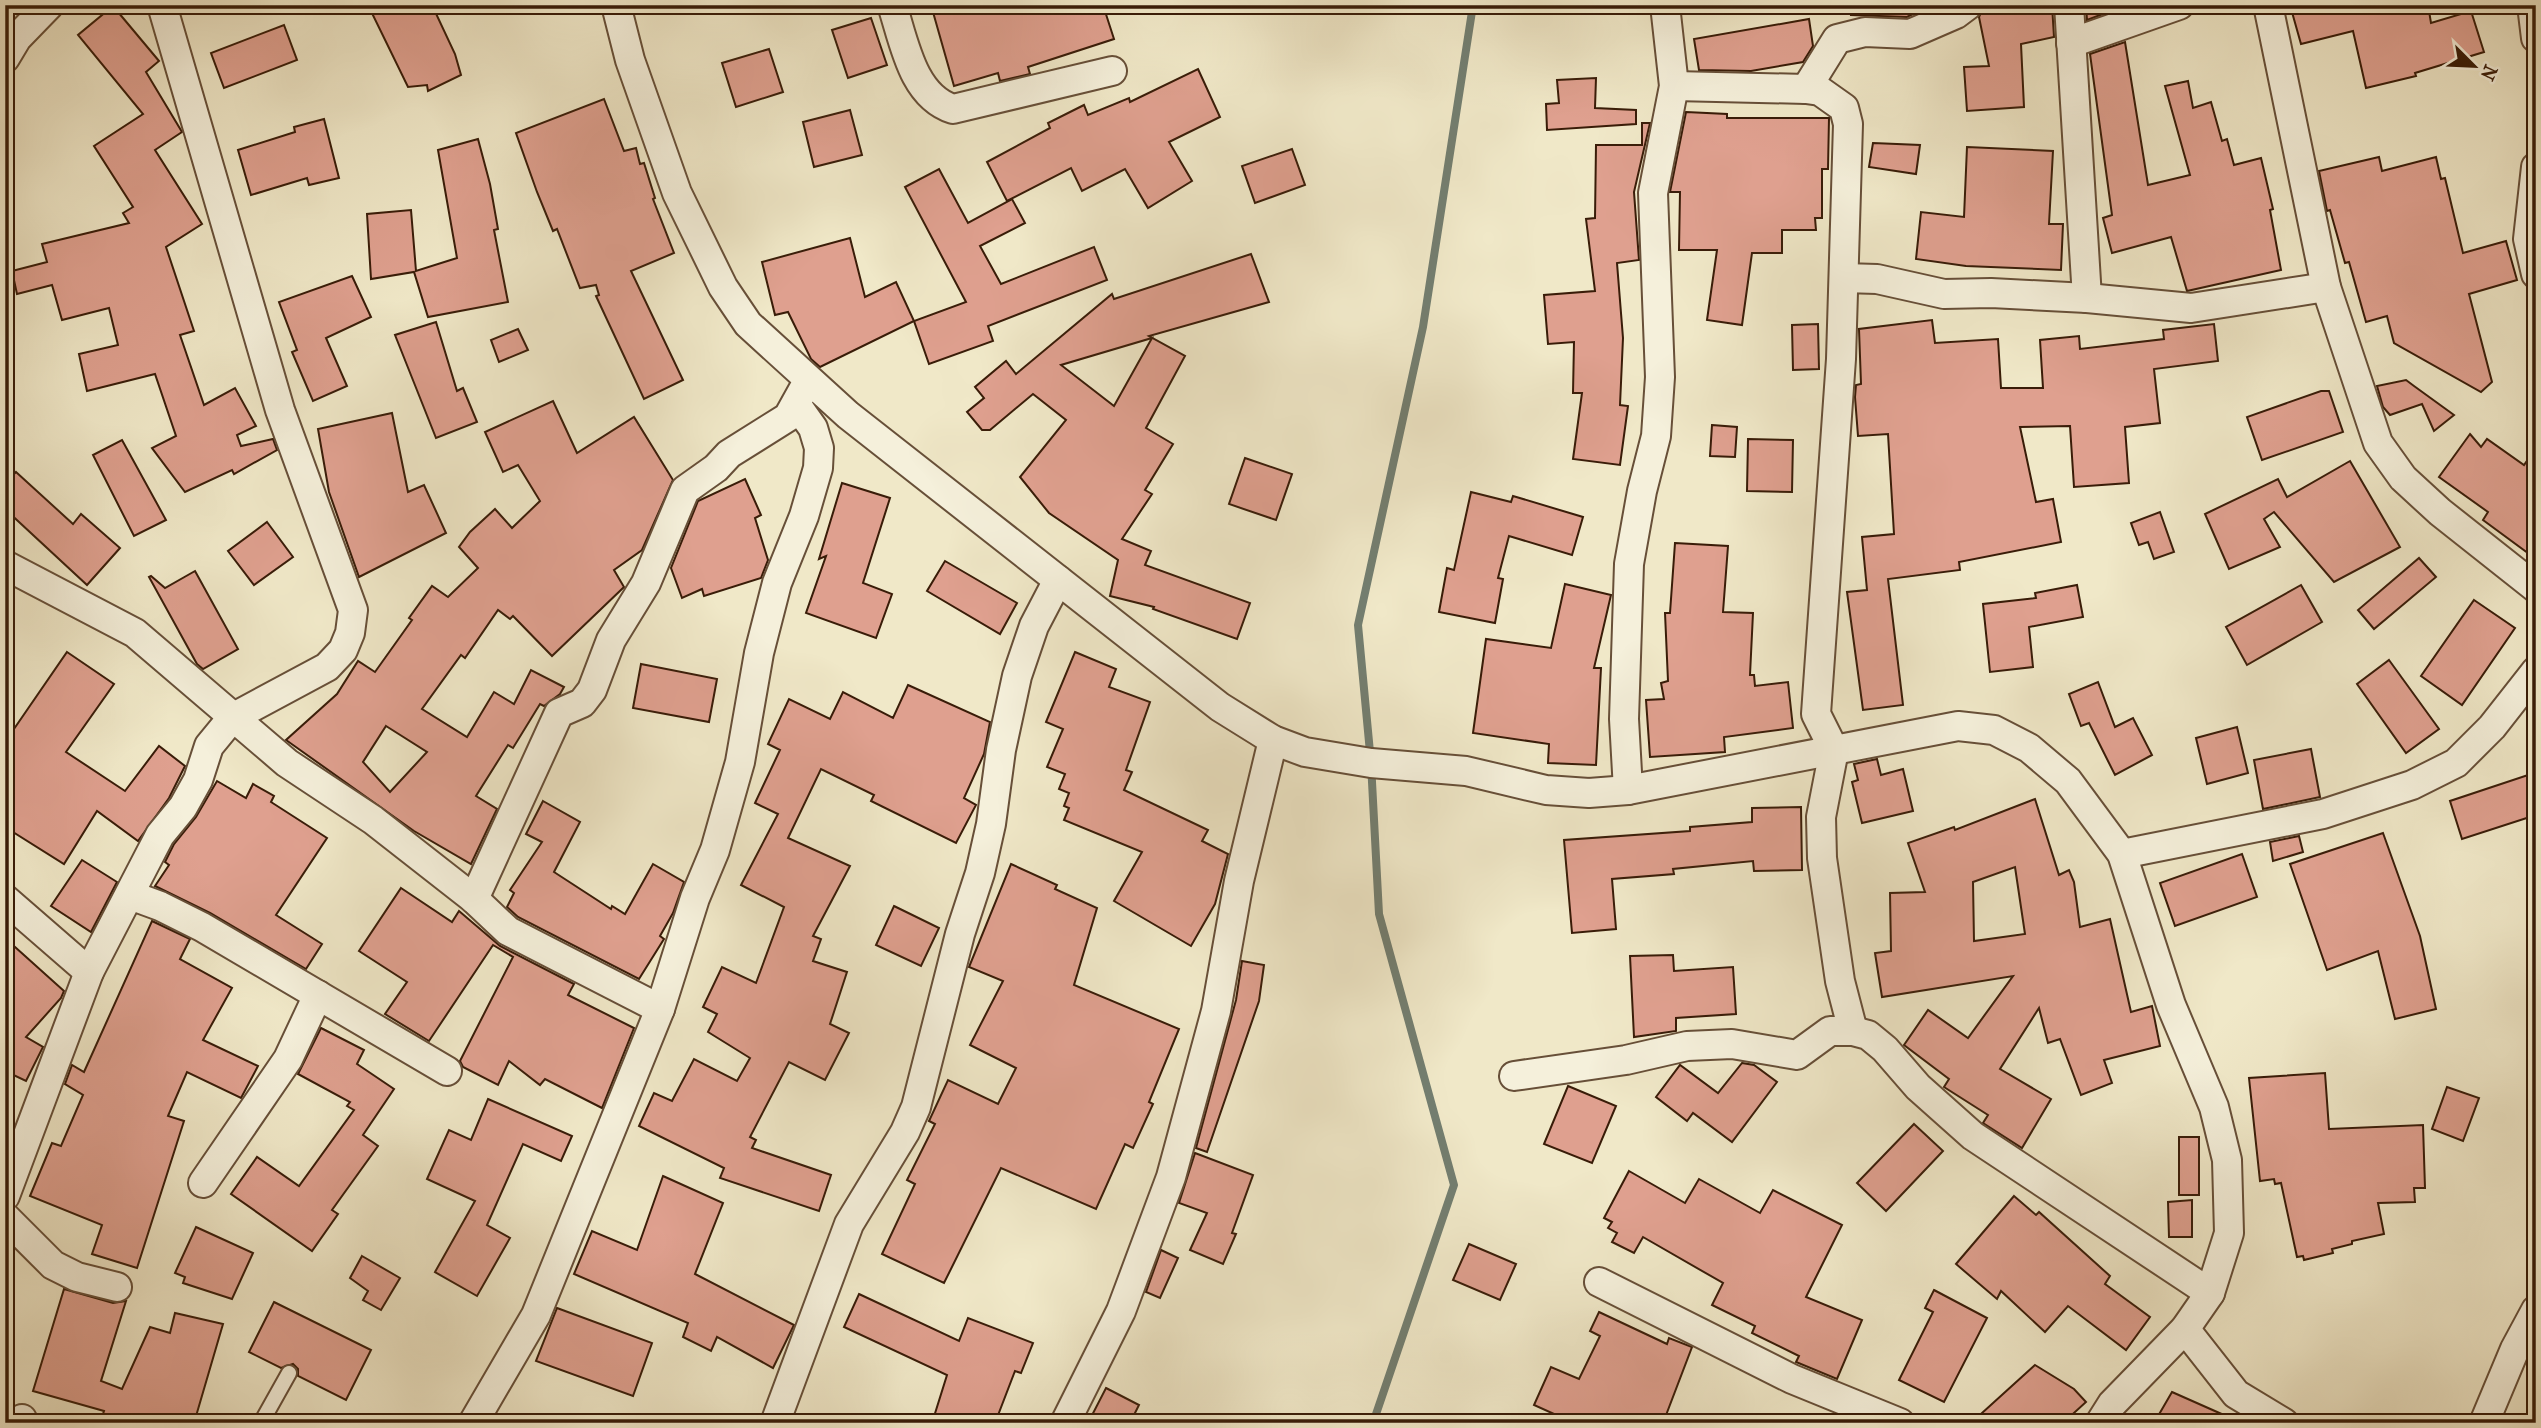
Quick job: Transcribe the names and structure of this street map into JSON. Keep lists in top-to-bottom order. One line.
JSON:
{"north":"bottom right"}
